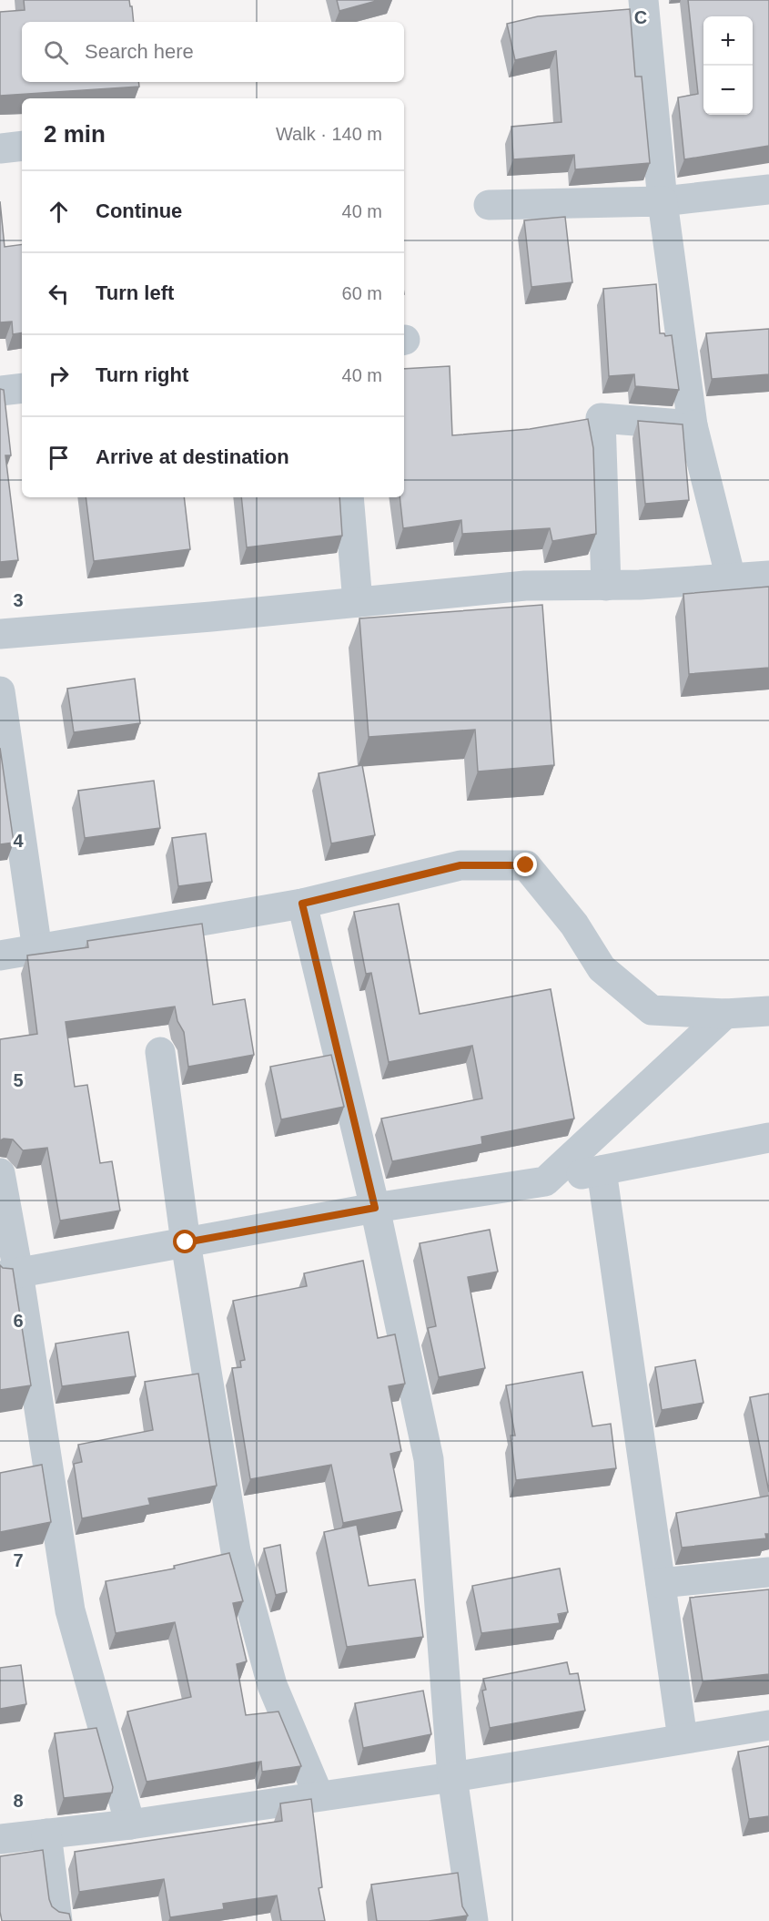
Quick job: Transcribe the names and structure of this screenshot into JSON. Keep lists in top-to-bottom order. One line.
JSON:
{"page":{"map_buttons":["+","−"],"search":"Search here","heading":["2 min","Walk · 140 m"],"list":[["Continue","40 m"],["Turn left","60 m"],["Turn right","40 m"],"Arrive at destination"]},"grid":{"columns":["C"],"rows":["3","4","5","6","7","8"]}}
